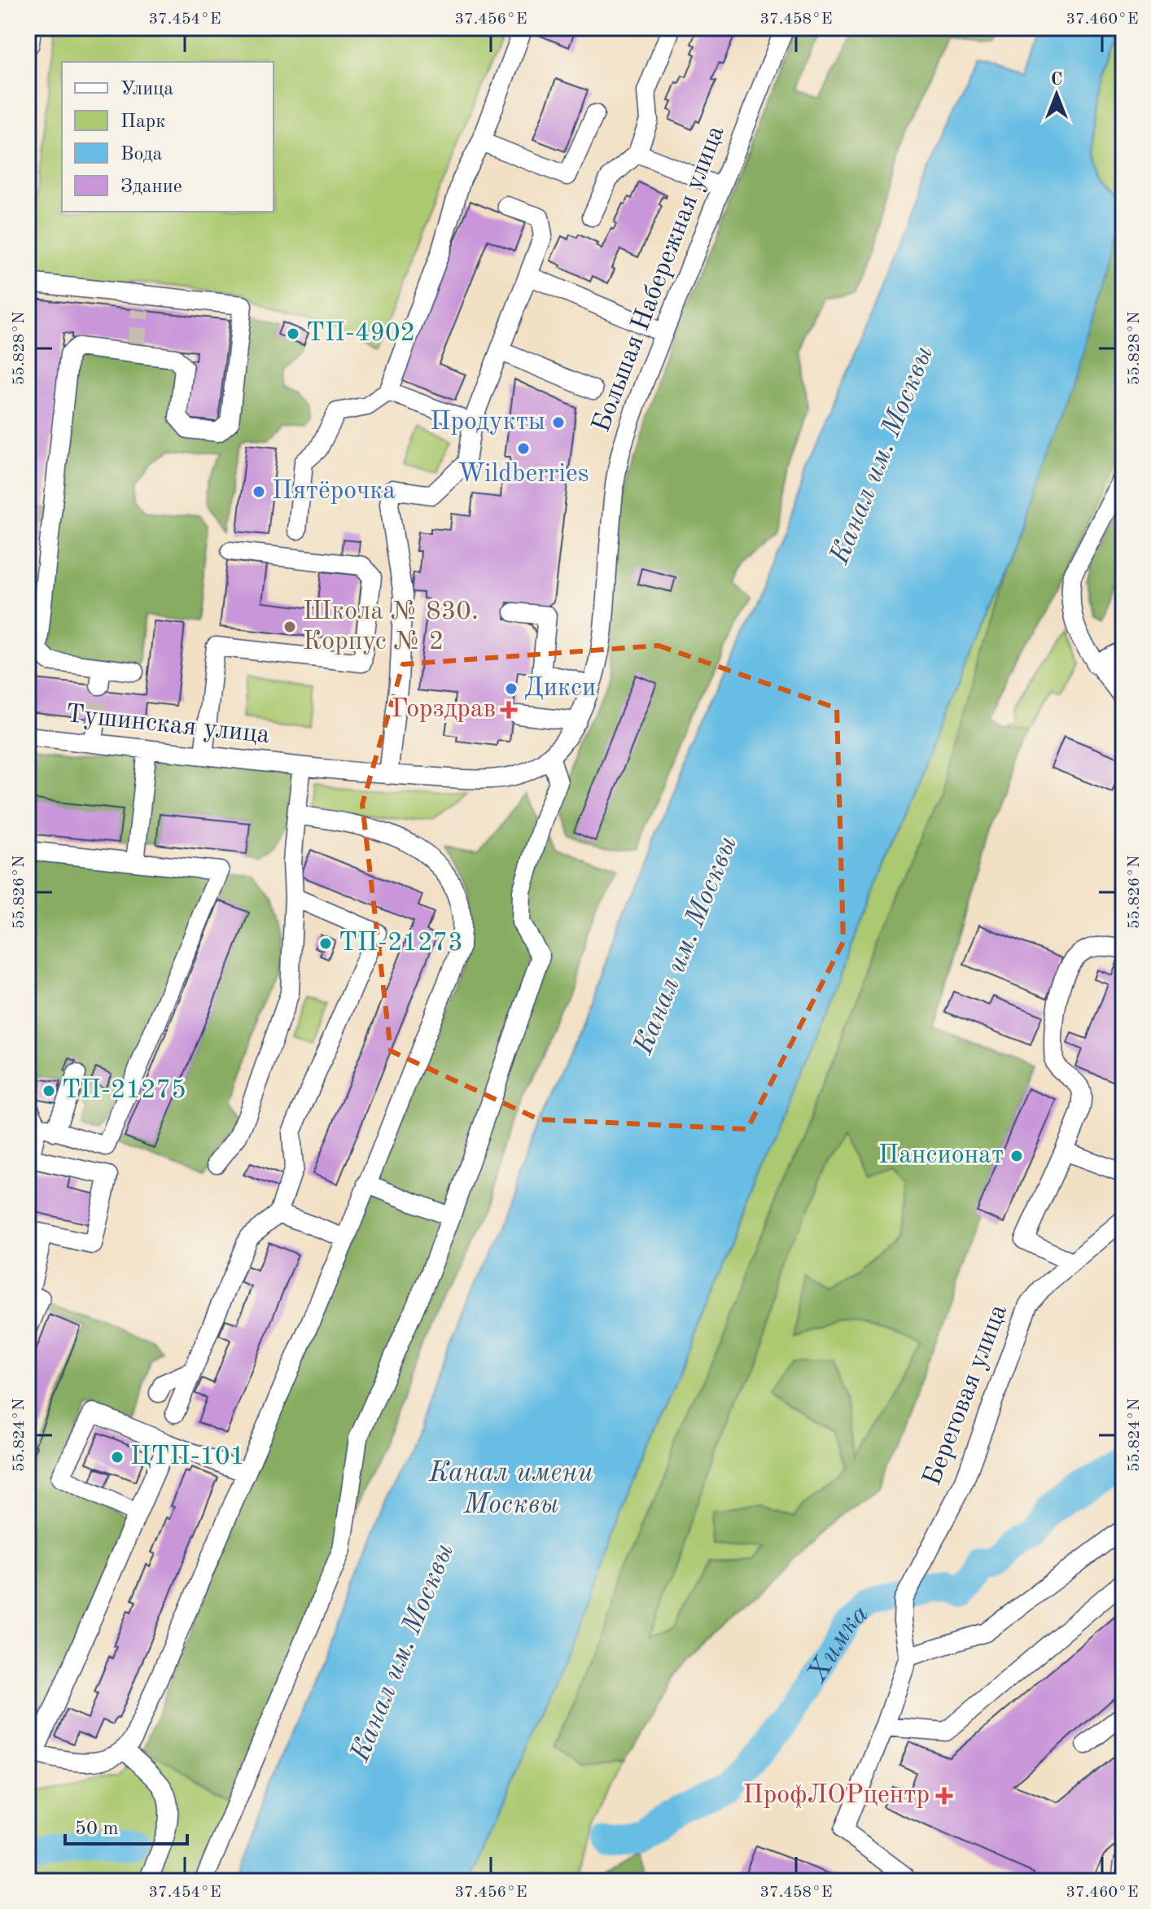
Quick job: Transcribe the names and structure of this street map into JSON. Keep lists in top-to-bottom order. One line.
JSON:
{"streets":{"street":["Большая Набережная улица","Тушинская улица","Береговая улица"]},"crossings":[["Большая Набережная улица","Тушинская улица"]],"water":["Канал им. Москвы","Канал имени Москвы","Химка"],"places":{"other":["ТП-4902","Продукты","Wildberries","Пятёрочка","Школа № 830. Корпус № 2","Дикси","ТП-21273","ТП-21275","Пансионат","ЦТП-101"],"health":["Горздрав","ПрофЛОРцентр"]},"legend":["Улица","Парк","Вода","Здание"],"scale_bar":"50 m","north":"top","coordinates":["37.454°E","37.456°E","37.458°E","37.460°E","55.828°N","55.826°N","55.824°N"]}
